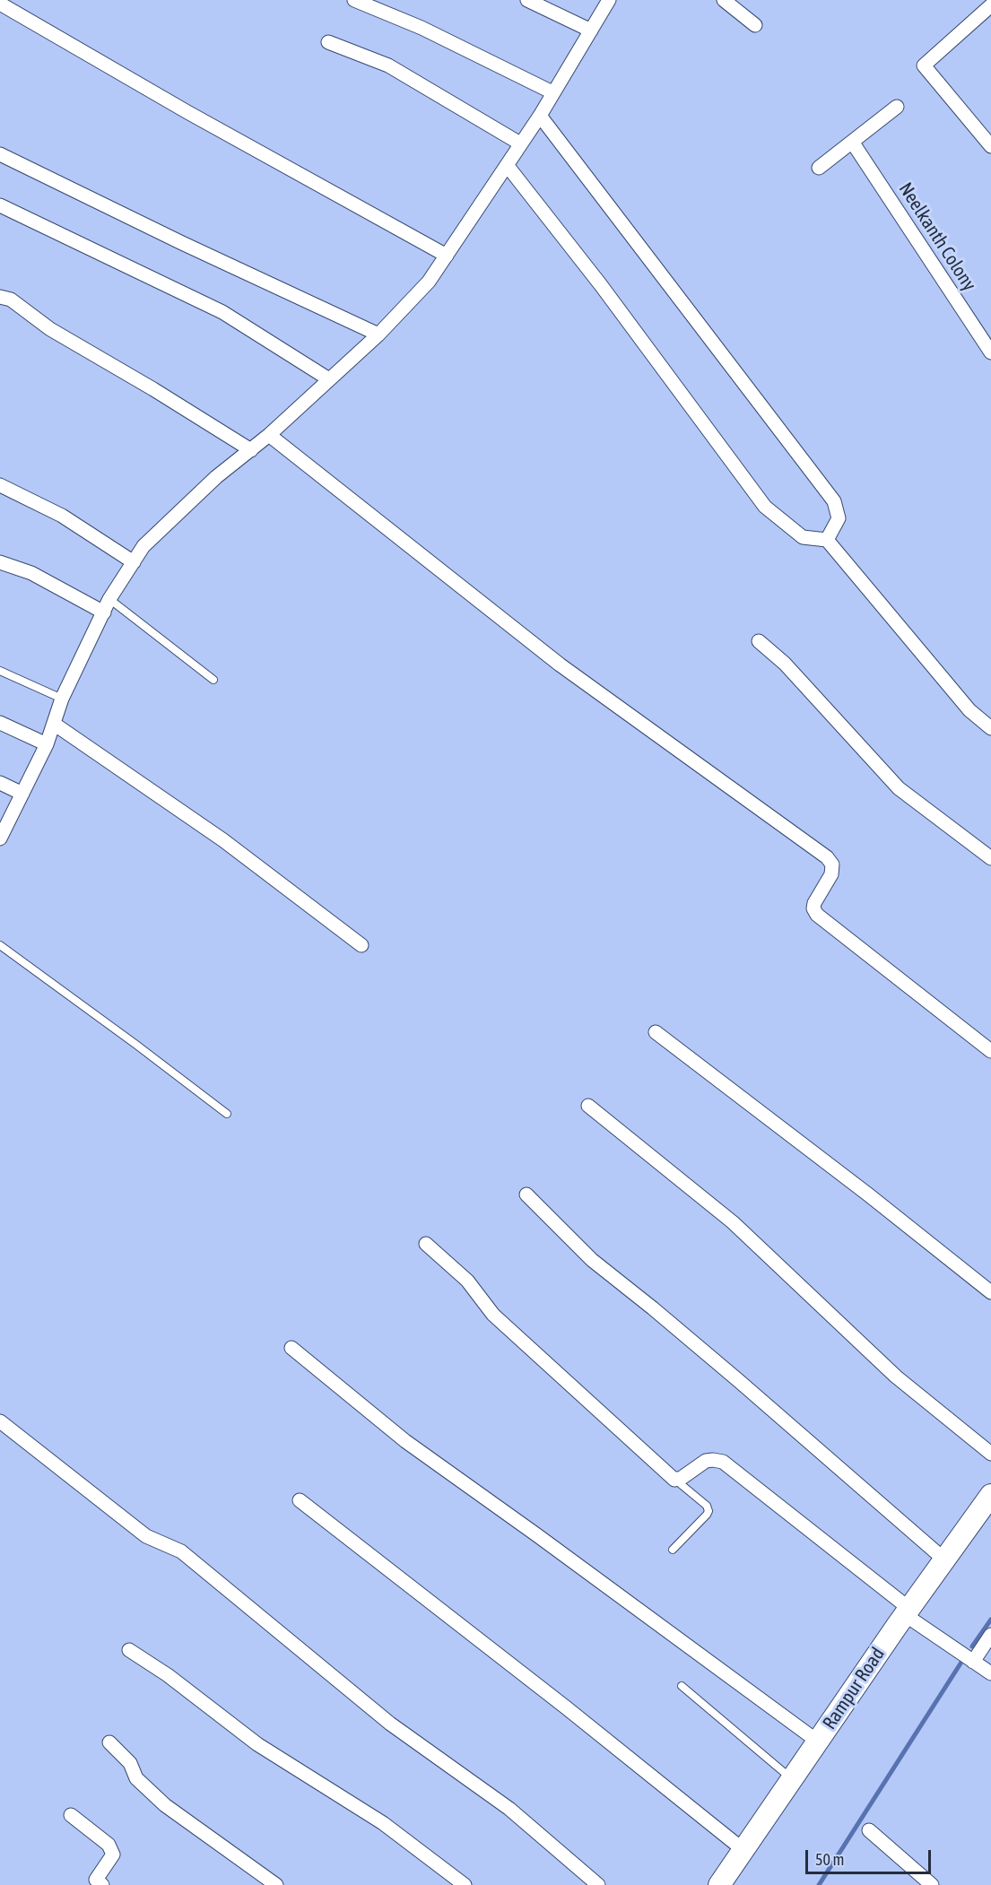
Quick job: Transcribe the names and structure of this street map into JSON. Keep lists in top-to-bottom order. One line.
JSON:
{"streets":{"main road":["Rampur Road"],"street":["Neelkanth Colony"]},"scale_bar":"50 m"}
